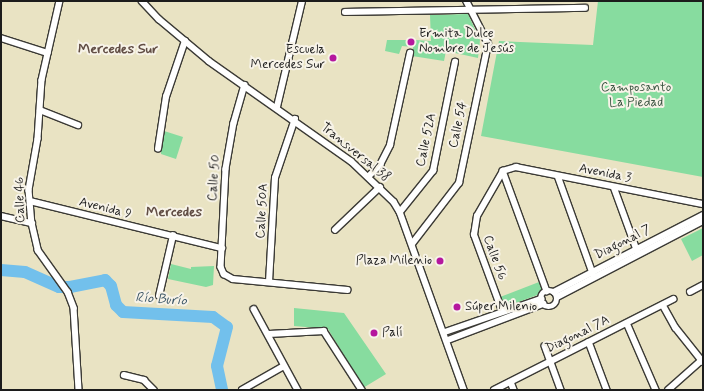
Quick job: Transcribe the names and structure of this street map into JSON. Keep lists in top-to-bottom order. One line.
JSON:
{"streets":{"street":["Calle 54","Calle 52A","Transversal 38","Avenida 3","Calle 50","Calle 46","Avenida 9","Calle 50A","Diagonal 7","Calle 56","Diagonal 7A"]},"crossings":[["Calle 54","Transversal 38"],["Calle 52A","Transversal 38"],["Transversal 38","Calle 50"],["Transversal 38","Calle 50A"],["Transversal 38","Diagonal 7"],["Avenida 3","Calle 56"],["Calle 50","Avenida 9"],["Calle 50","Calle 50A"],["Calle 46","Avenida 9"],["Diagonal 7","Calle 56"]],"districts":["Mercedes Sur","Mercedes"],"water":["Río Burío"],"parks":["Camposanto La Piedad"],"places":["Ermita Dulce Nombre de Jesús","Escuela Mercedes Sur","Plaza Milenio","Súper Milenio","Palí"]}
